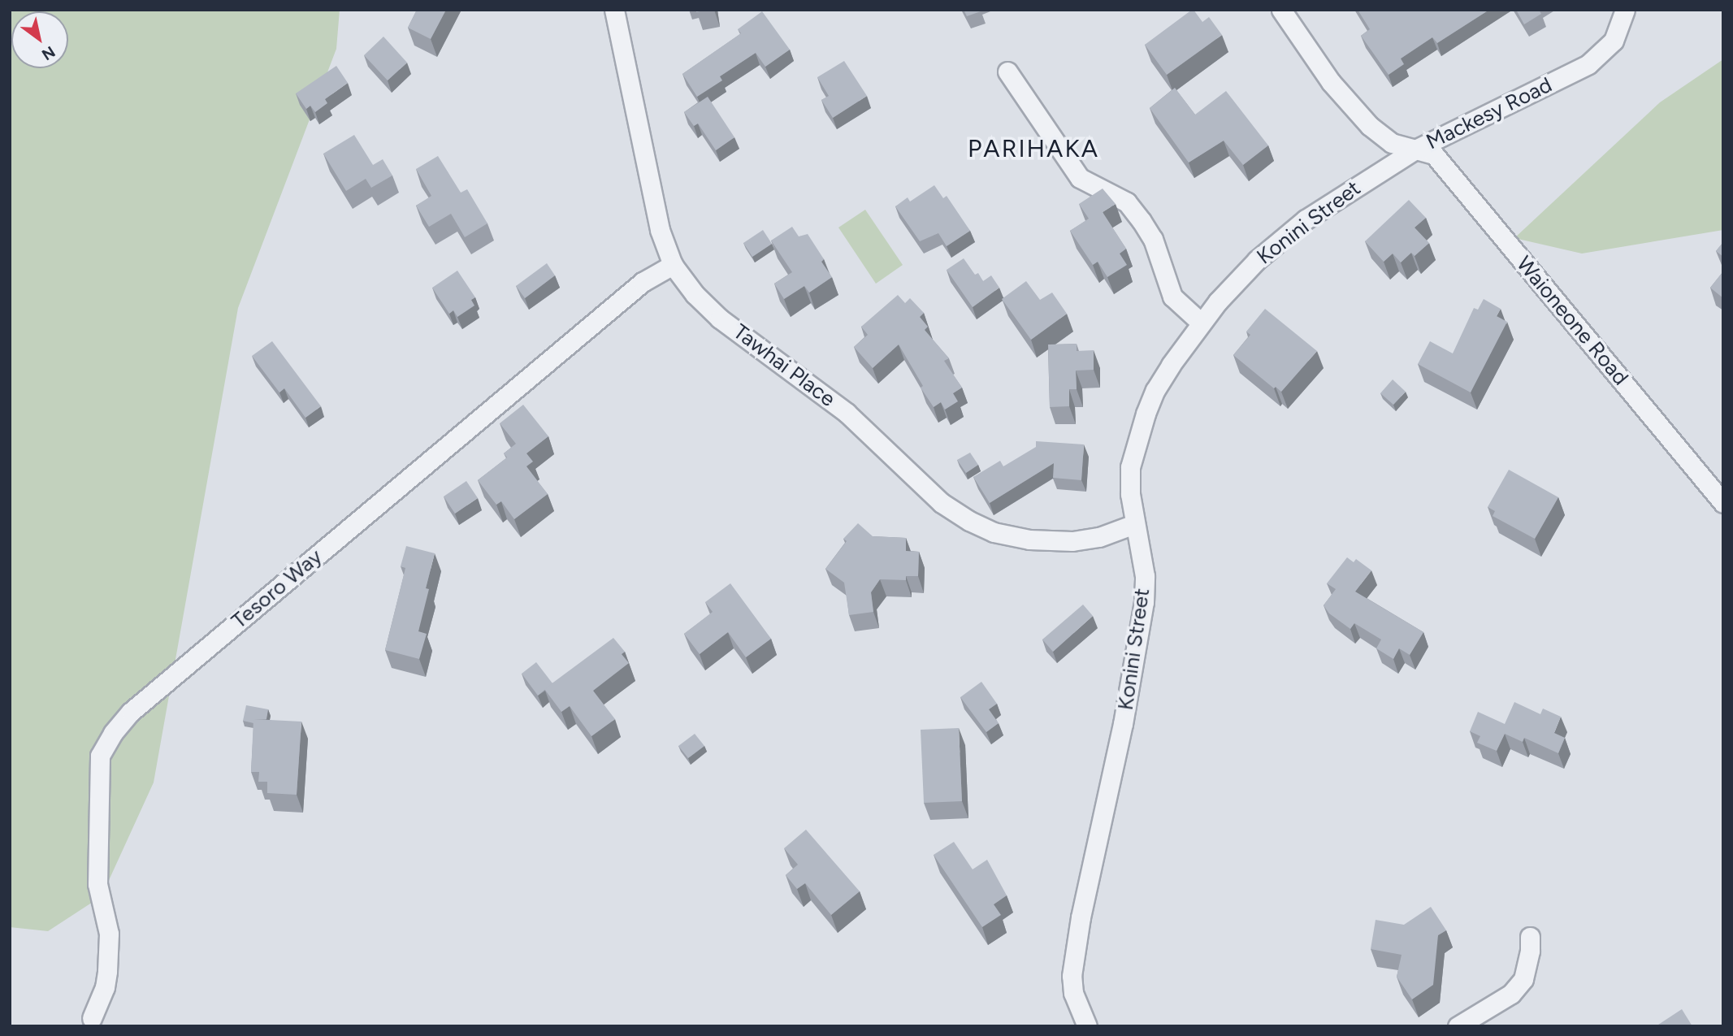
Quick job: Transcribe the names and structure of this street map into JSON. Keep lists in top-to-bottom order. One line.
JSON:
{"streets":{"street":["Mackesy Road","Konini Street","Waioneone Road","Tawhai Place","Tesoro Way"]},"crossings":[["Mackesy Road","Konini Street"],["Mackesy Road","Waioneone Road"],["Konini Street","Waioneone Road"],["Konini Street","Tawhai Place"],["Tawhai Place","Tesoro Way"]],"districts":["PARIHAKA"],"north":"bottom right"}
